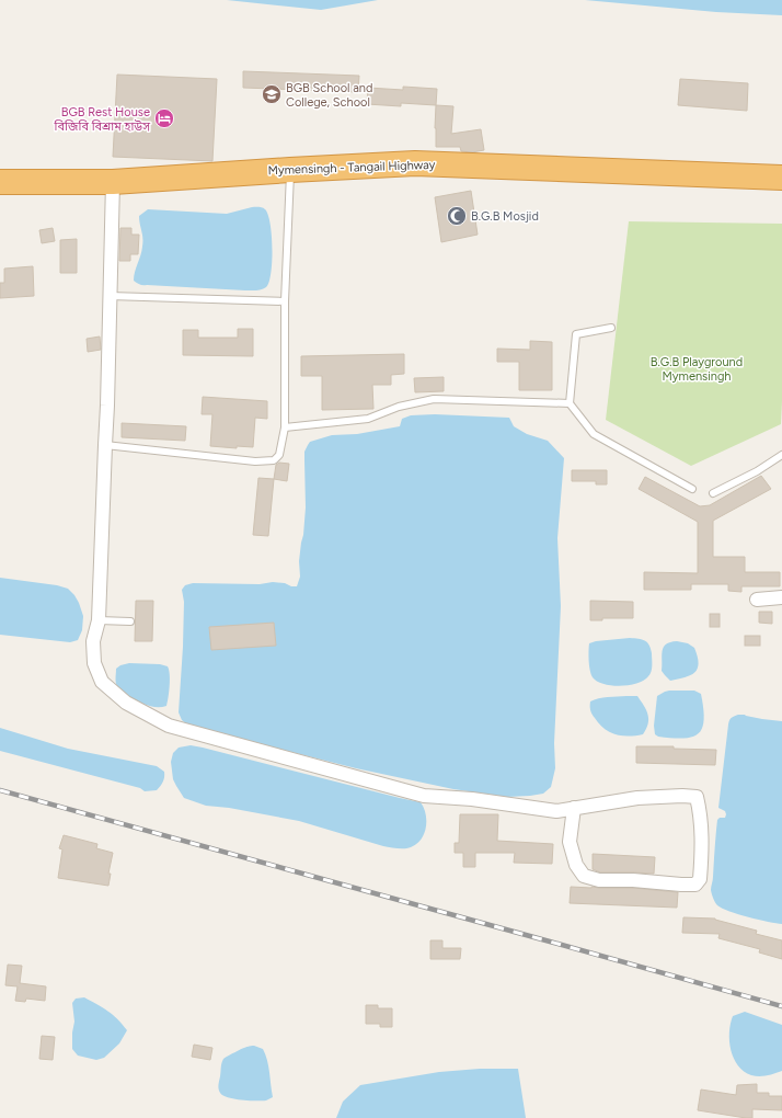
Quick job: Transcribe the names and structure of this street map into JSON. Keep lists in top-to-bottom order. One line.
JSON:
{"streets":{"highway":["Mymensingh - Tangail Highway"]},"parks":["B.G.B Playground Mymensingh"],"places":{"school or university":["BGB School and College, School"],"hotel":["BGB Rest House বিজিবি বিশ্রাম হাউস"],"mosque":["B.G.B Mosjid"]}}
